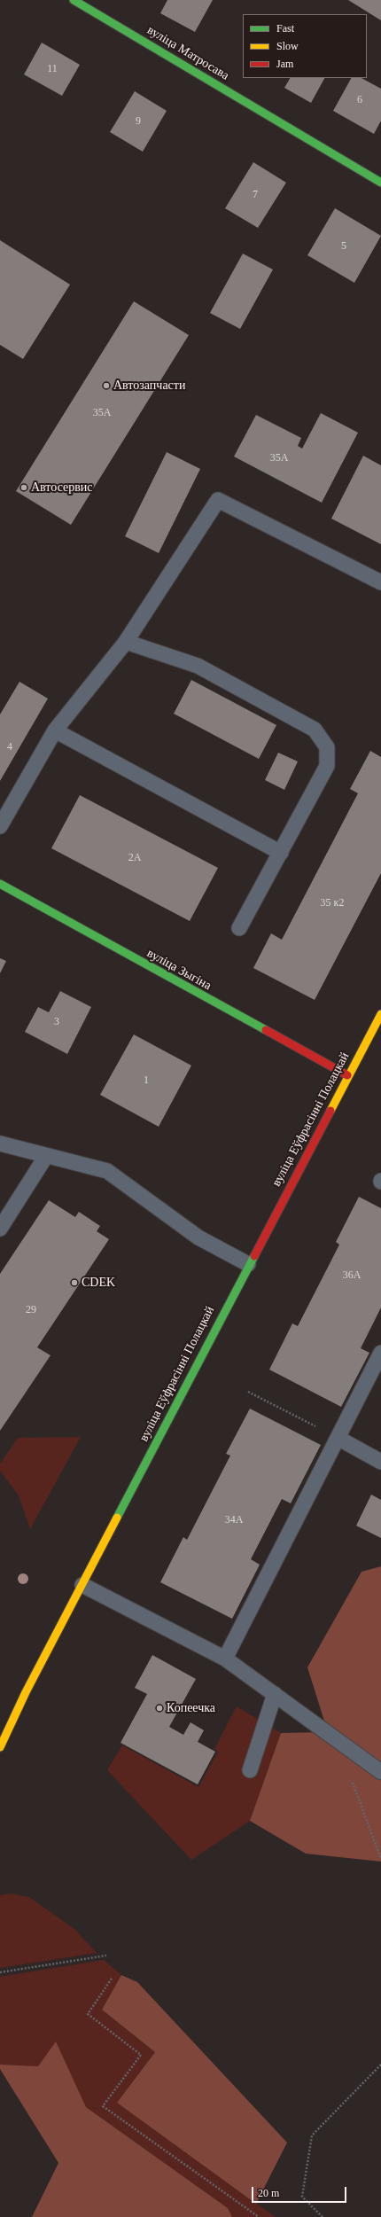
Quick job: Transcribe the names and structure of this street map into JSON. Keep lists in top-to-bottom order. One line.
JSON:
{"streets":{"main road":["вуліца Матросава","вуліца Зыгіна","вуліца Еўфрасінні Полацкай"]},"crossings":[["вуліца Зыгіна","вуліца Еўфрасінні Полацкай"]],"places":["Автозапчасти","Автосервис","CDEK","Копеечка"],"house_numbers":["11","6","9","7","5","35А","35А","4","2А","35 к2","3","1","36А","29","34А"],"legend":["Fast","Slow","Jam"],"scale_bar":"20 m"}
